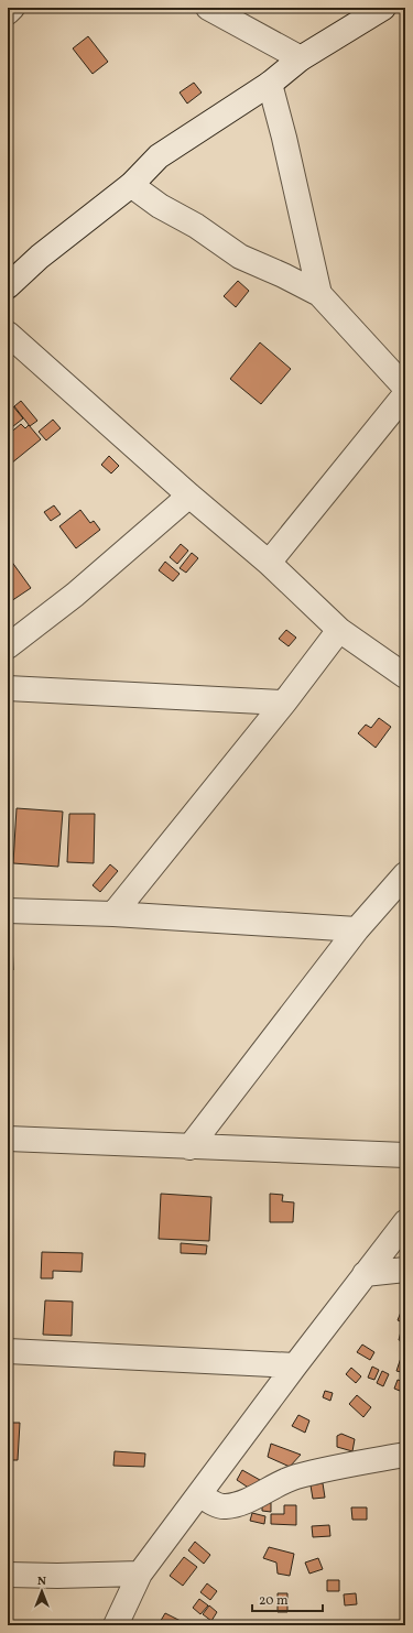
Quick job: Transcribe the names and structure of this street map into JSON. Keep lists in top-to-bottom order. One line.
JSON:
{"scale_bar":"20 m","north":"top"}
